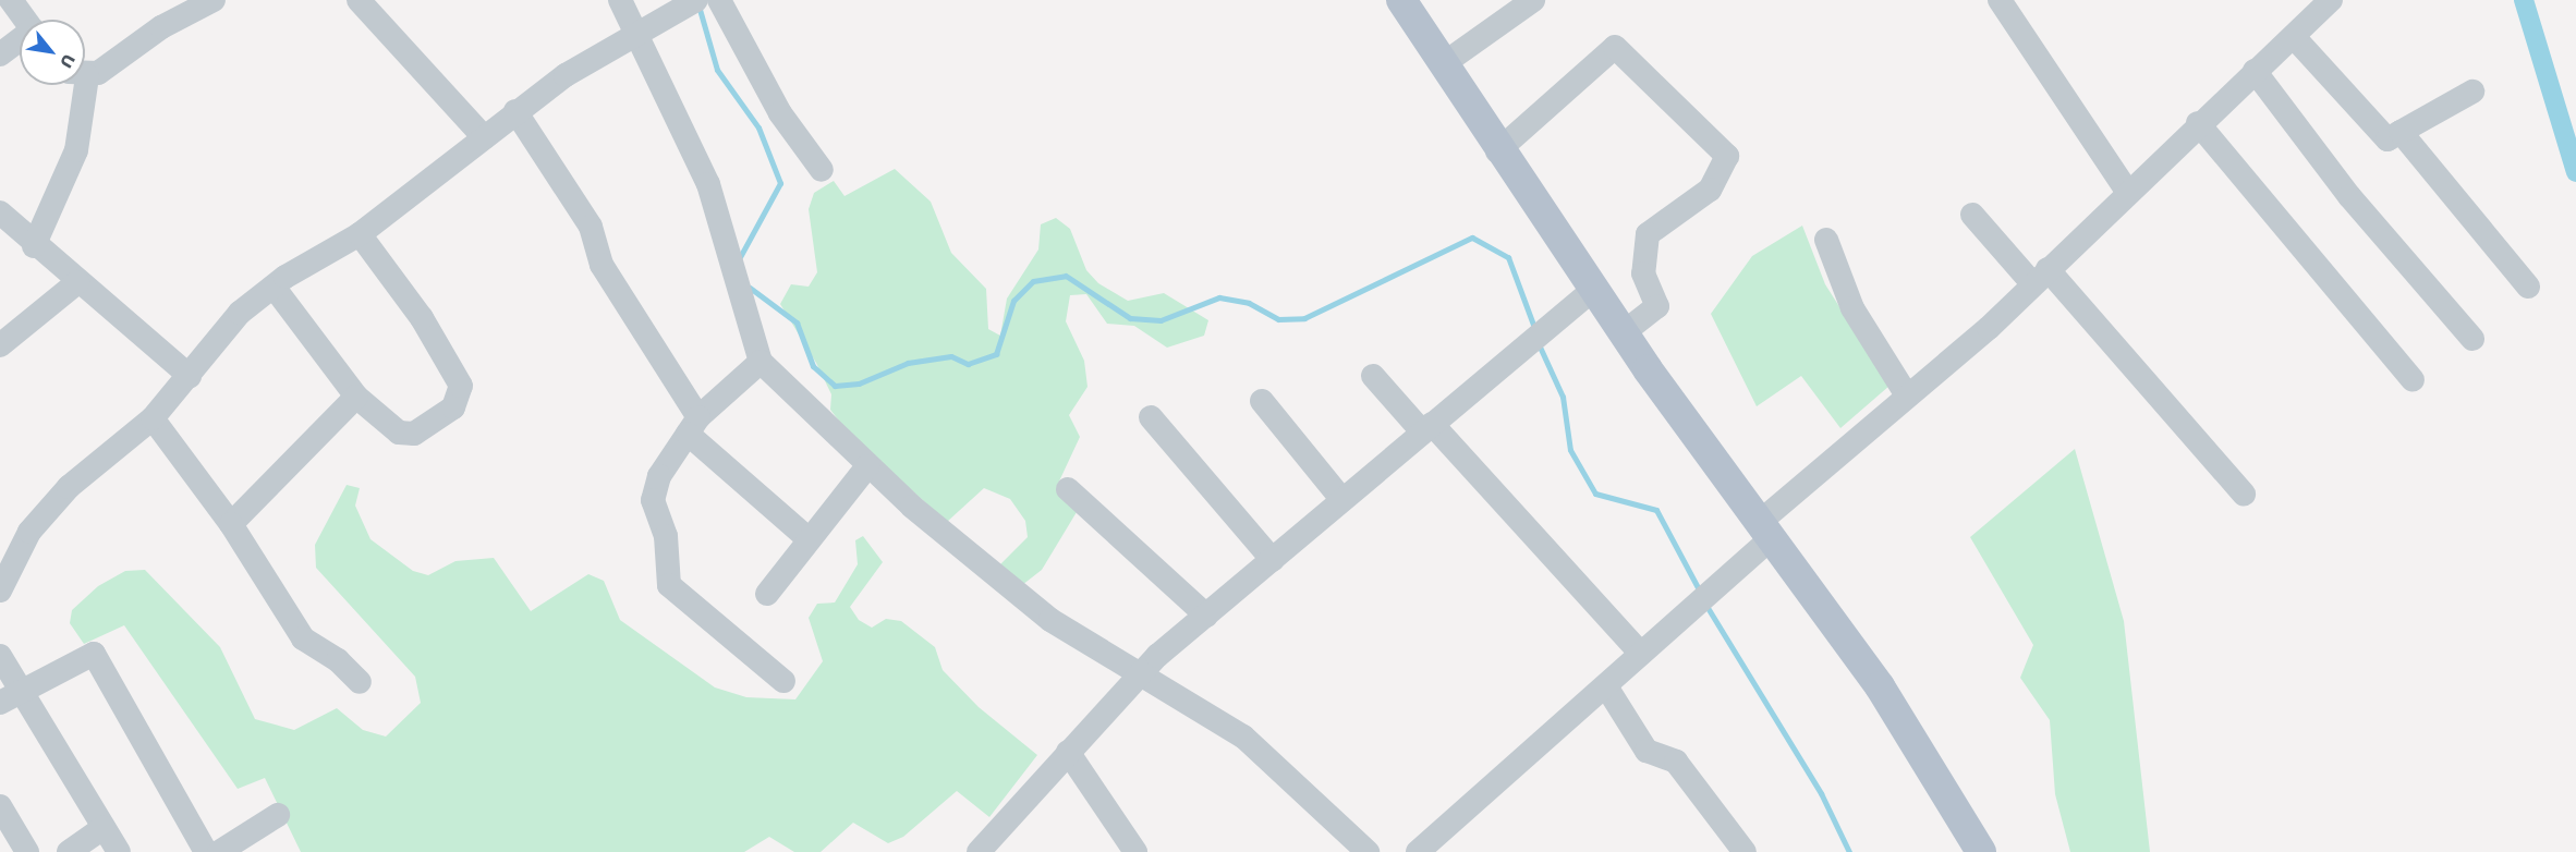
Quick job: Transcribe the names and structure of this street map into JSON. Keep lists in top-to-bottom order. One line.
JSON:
{"north":"bottom right"}
